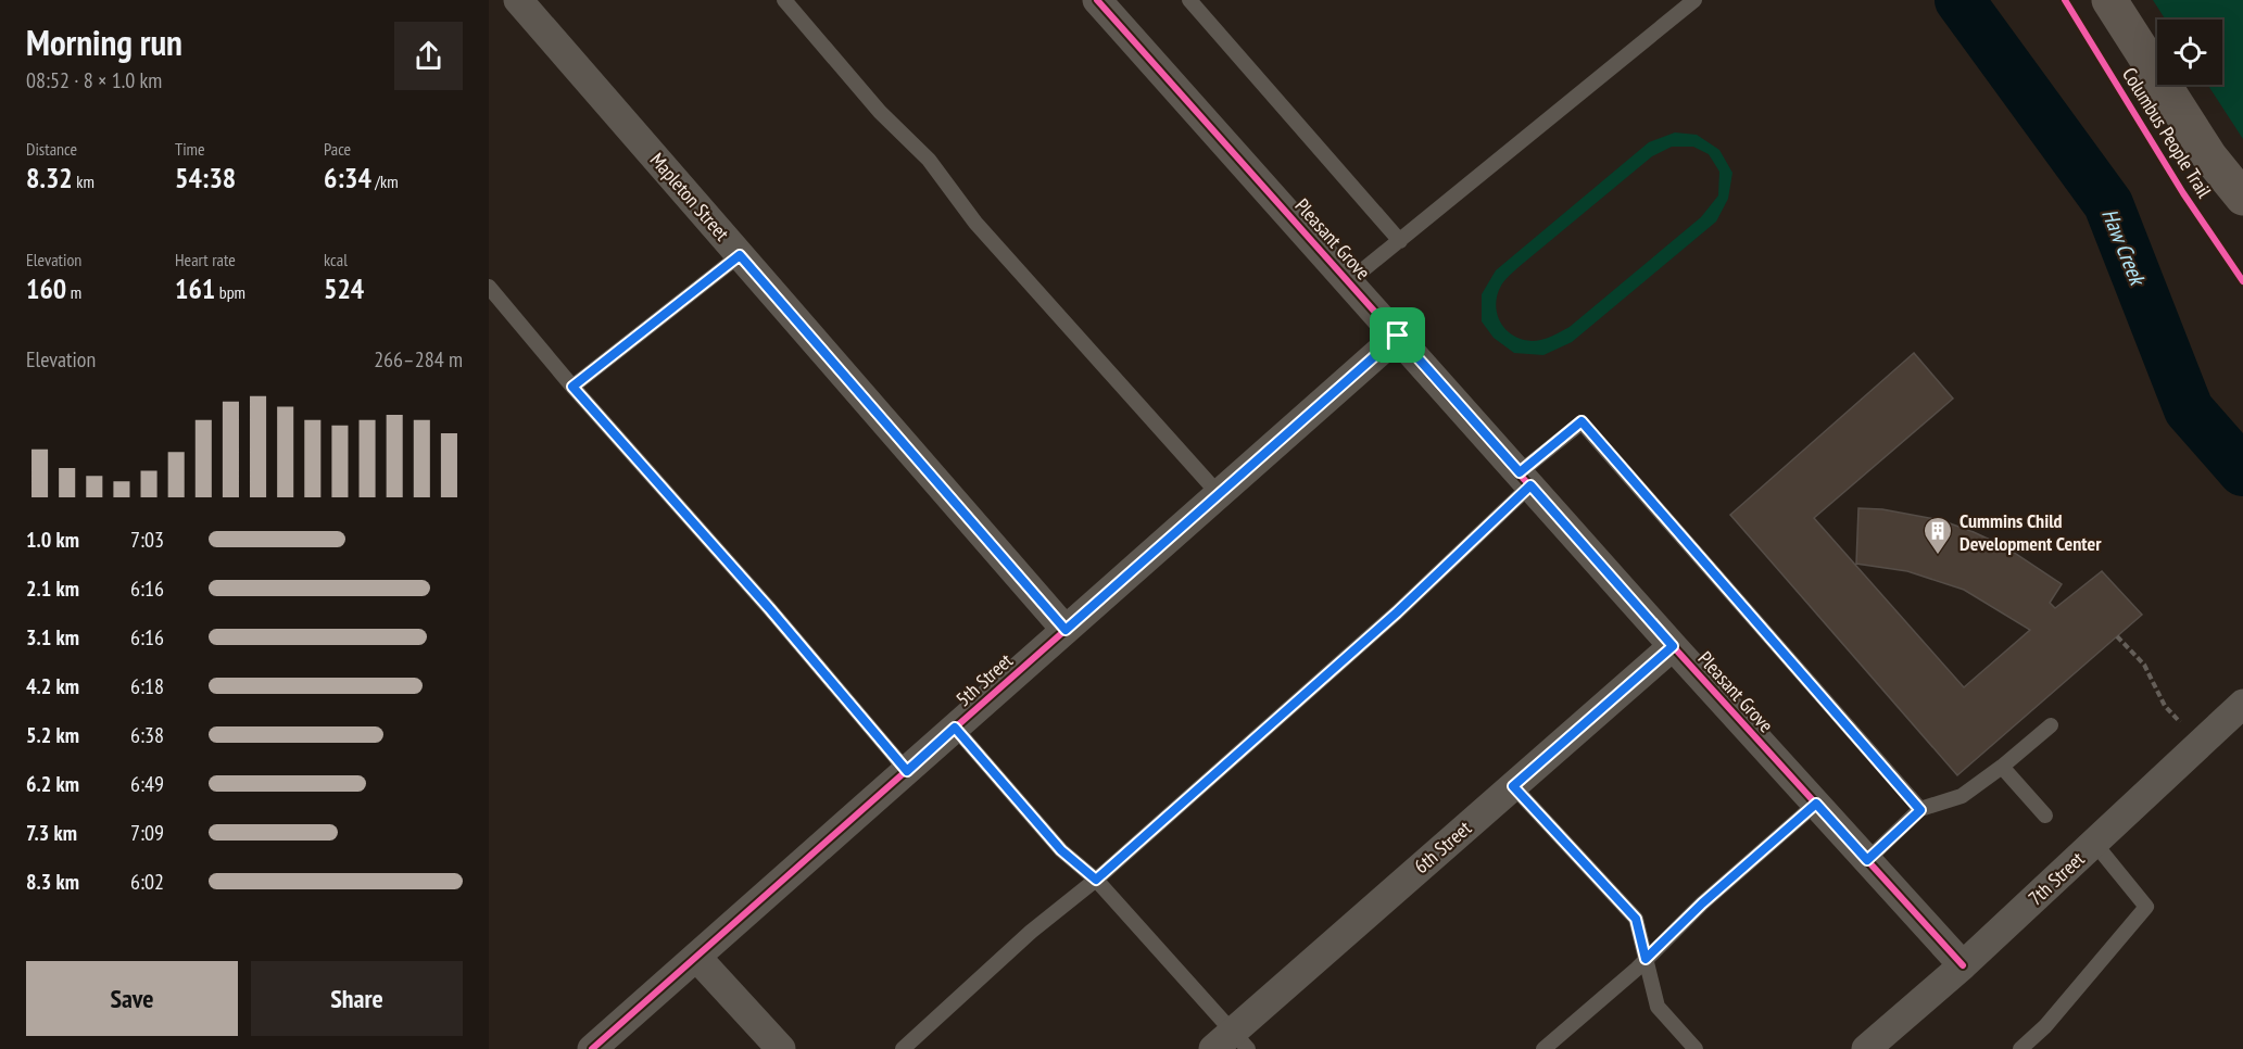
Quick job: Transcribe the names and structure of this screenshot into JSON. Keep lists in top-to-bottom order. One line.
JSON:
{"streets":{"street":["Mapleton Street","Pleasant Grove","5th Street","6th Street","7th Street"],"cycle path":["Columbus People Trail"]},"crossings":[["Mapleton Street","5th Street"],["Pleasant Grove","5th Street"],["Pleasant Grove","6th Street"],["Pleasant Grove","7th Street"]],"water":["Haw Creek"],"places":{"building":["Cummins Child Development Center"]},"page":{"heading":["Morning run","08:52 · 8 × 1.0 km"],"stats":[["Distance","8.32 km"],["Time","54:38"],["Pace","6:34 /km"],["Elevation","160 m"],["Heart rate","161 bpm"],["kcal","524"]],"chart":["Elevation","266–284 m"],"list":[{"name":"1.0 km","note":"7:03"},{"name":"2.1 km","note":"6:16"},{"name":"3.1 km","note":"6:16"},{"name":"4.2 km","note":"6:18"},{"name":"5.2 km","note":"6:38"},{"name":"6.2 km","note":"6:49"},{"name":"7.3 km","note":"7:09"},{"name":"8.3 km","note":"6:02"}],"buttons":["Save","Share"]}}
